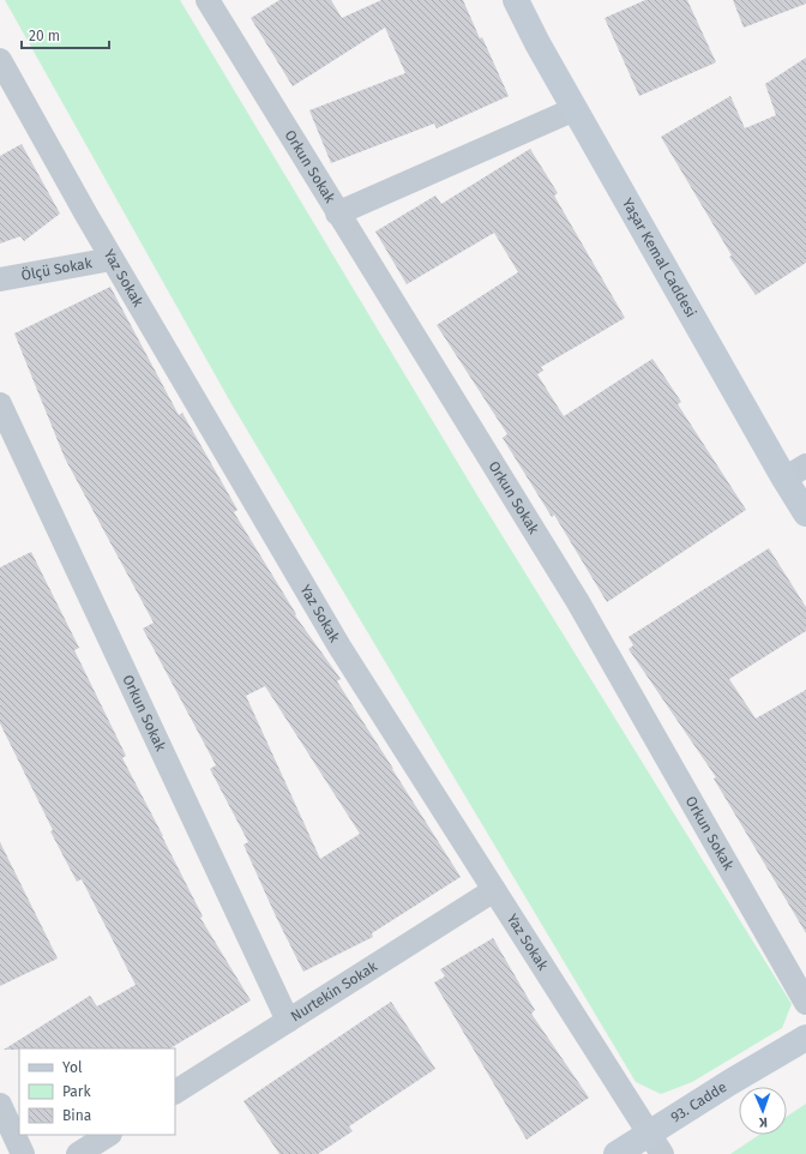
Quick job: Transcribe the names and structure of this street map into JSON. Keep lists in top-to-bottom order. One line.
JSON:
{"streets":{"street":["Orkun Sokak","Yaşar Kemal Caddesi","Ölçü Sokak","Yaz Sokak","Nurtekin Sokak","93. Cadde"]},"crossings":[["Orkun Sokak","Nurtekin Sokak"],["Ölçü Sokak","Yaz Sokak"],["Yaz Sokak","Nurtekin Sokak"],["Yaz Sokak","93. Cadde"]],"legend":["Yol","Park","Bina"],"scale_bar":"20 m","north":"bottom"}
